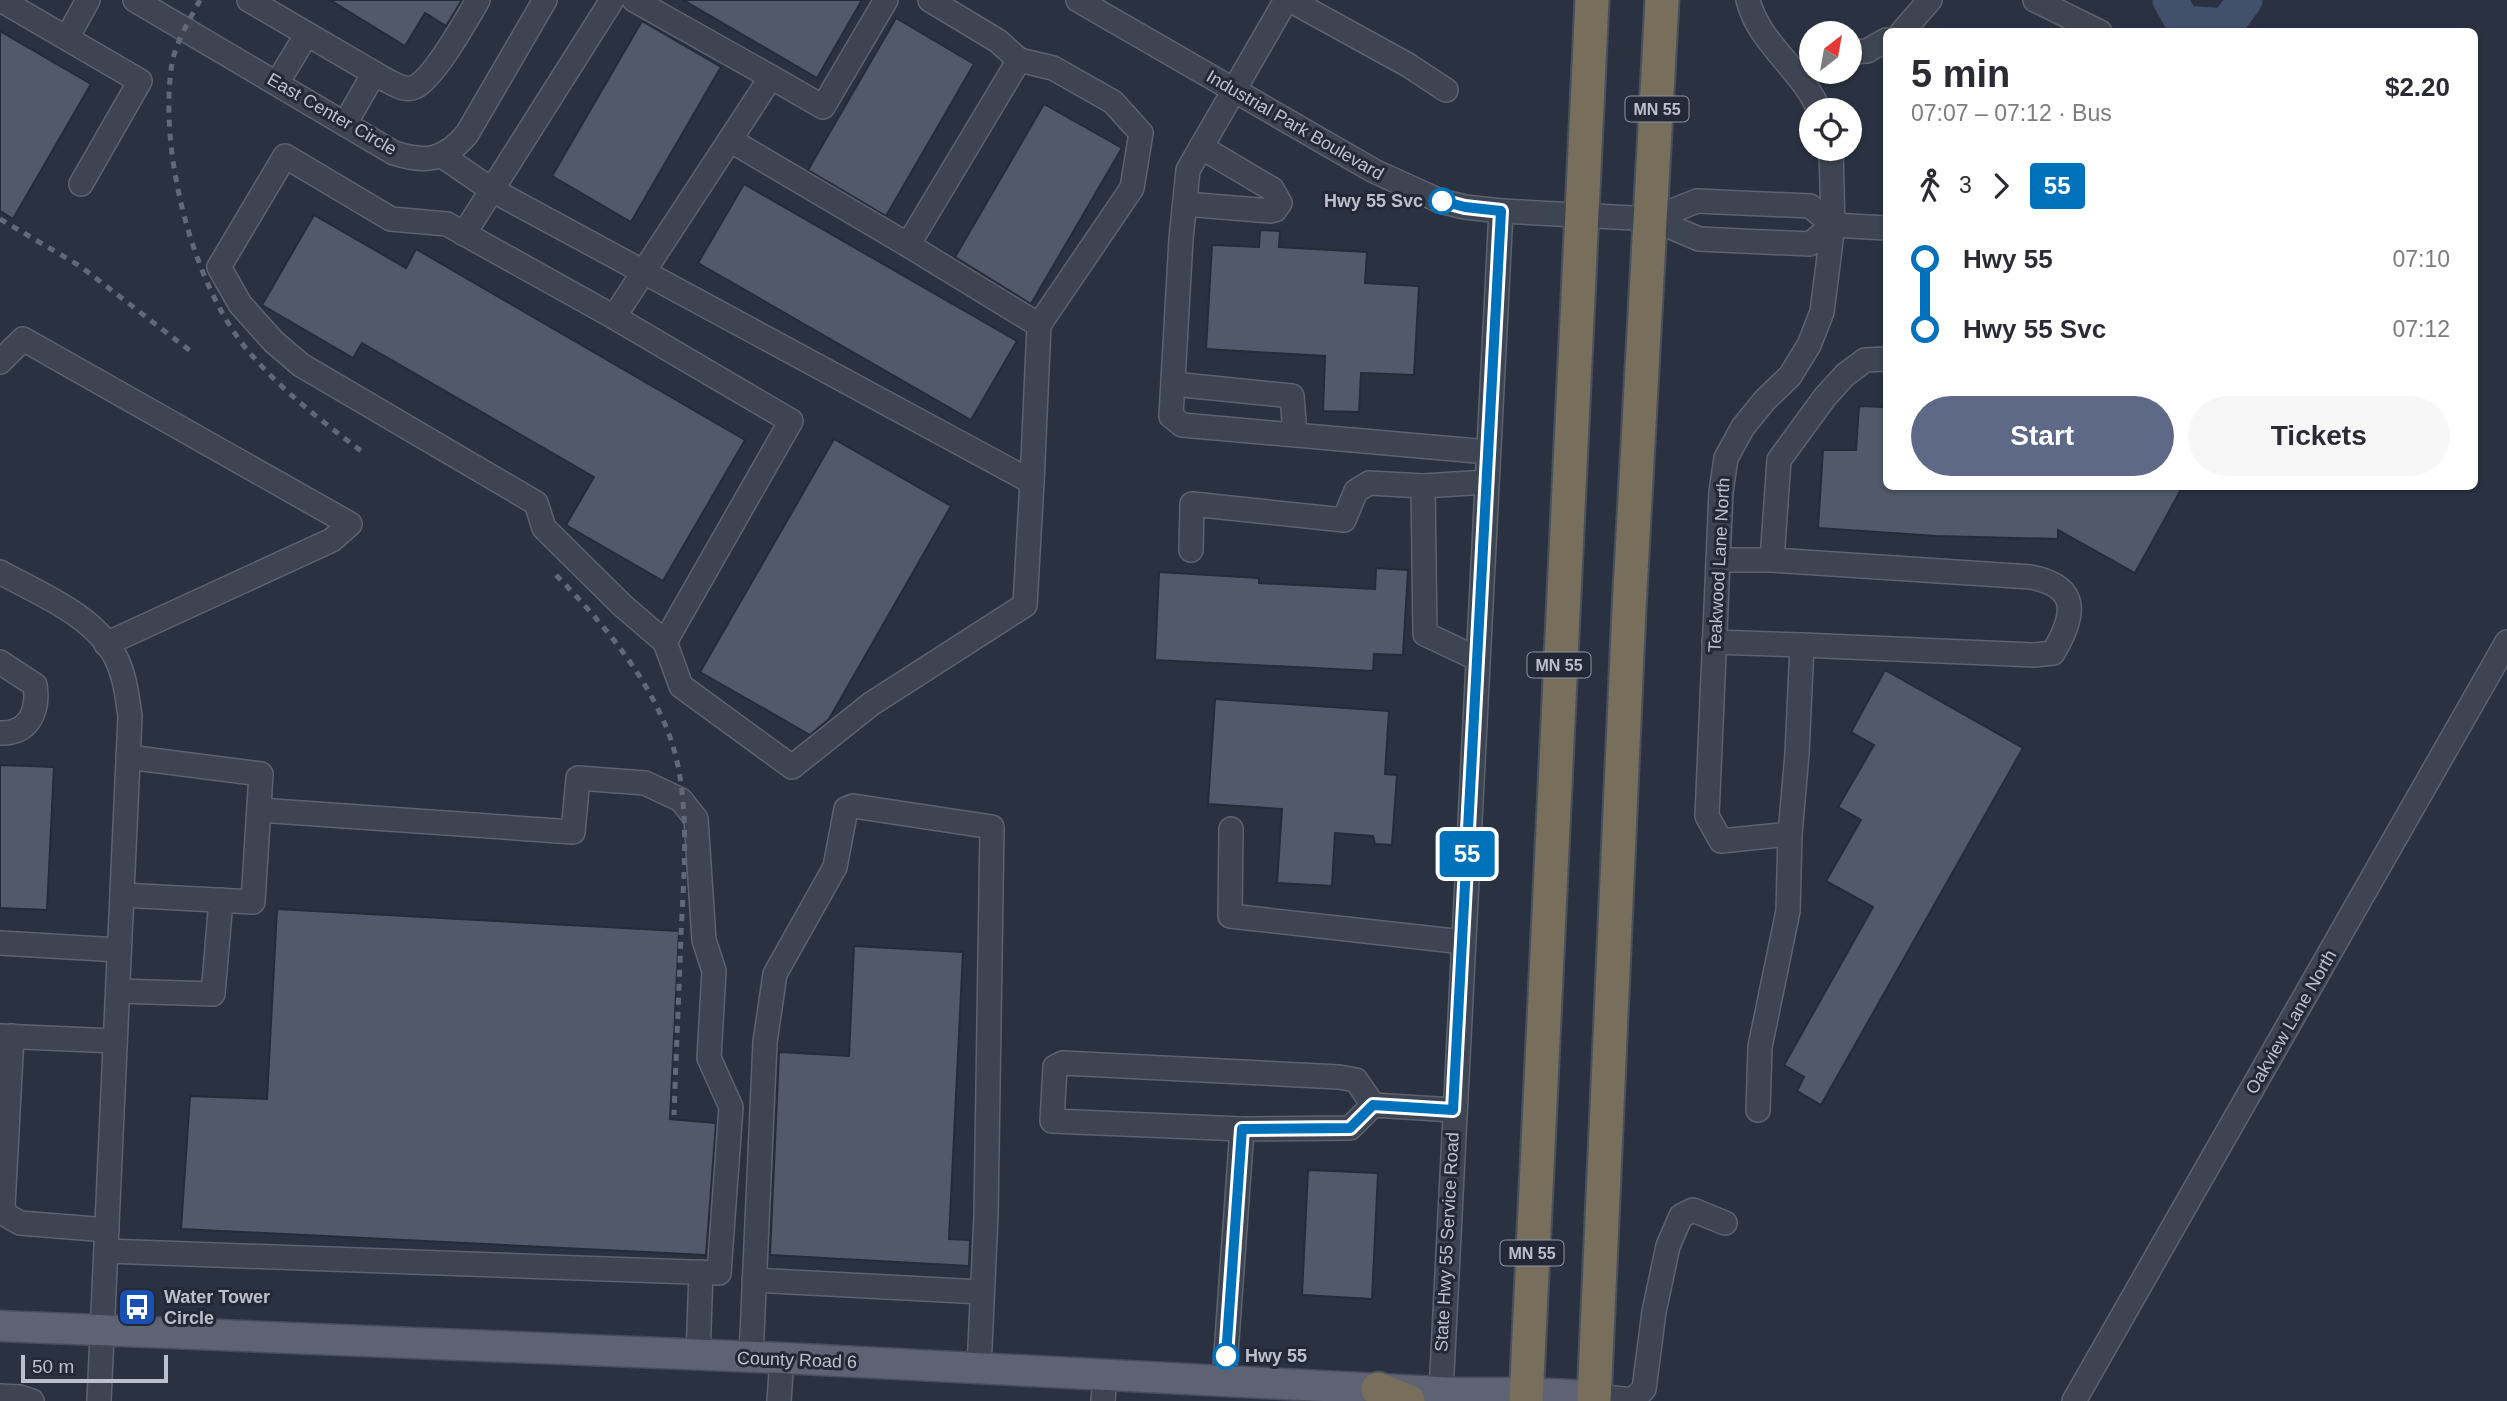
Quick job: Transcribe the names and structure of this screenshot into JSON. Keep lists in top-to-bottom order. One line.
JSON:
{"streets":{"highway":["MN 55"],"main road":["County Road 6"],"street":["East Center Circle","Industrial Park Boulevard","Teakwood Lane North","Oakview Lane North","State Hwy 55 Service Road"]},"crossings":[["MN 55","Industrial Park Boulevard"],["MN 55","County Road 6"],["Industrial Park Boulevard","Teakwood Lane North"],["Industrial Park Boulevard","State Hwy 55 Service Road"],["State Hwy 55 Service Road","County Road 6"]],"places":{"other":["Hwy 55 Svc","Hwy 55"],"bus stop":["Water Tower Circle"]},"lines":["bus line 55"],"scale_bar":"50 m","north":"top right","page":{"on_map":"55","heading":["5 min","07:07 – 07:12 · Bus","$2.20"],"legs":["3","55"],"list":[{"name":"Hwy 55","value":"07:10"},{"name":"Hwy 55 Svc","value":"07:12"}],"buttons":["Start","Tickets"],"scale":"50 m"}}
